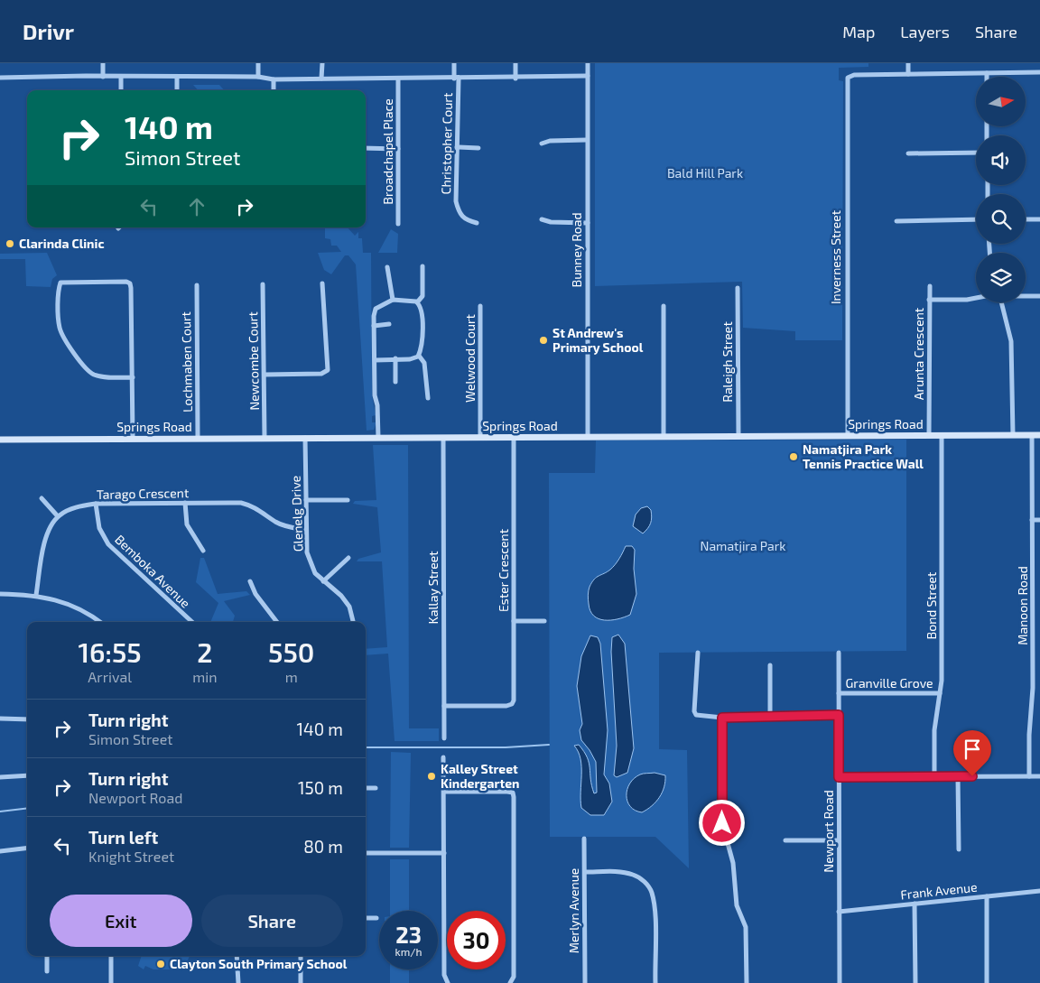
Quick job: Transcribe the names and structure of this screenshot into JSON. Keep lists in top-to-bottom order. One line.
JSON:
{"streets":{"main road":["Springs Road"],"street":["Christopher Court","Broadchapel Place","Bunney Road","Inverness Street","Arunta Crescent","Welwood Court","Newcombe Court","Lochmaben Court","Raleigh Street","Tarago Crescent","Glenelg Drive","Ester Crescent","Bemboka Avenue","Kallay Street","Bond Street","Manoon Road","Granville Grove","Newport Road","Frank Avenue","Merlyn Avenue"]},"crossings":[["Bunney Road","Springs Road"],["Inverness Street","Springs Road"],["Arunta Crescent","Springs Road"],["Welwood Court","Springs Road"],["Newcombe Court","Springs Road"],["Lochmaben Court","Springs Road"],["Raleigh Street","Springs Road"],["Springs Road","Glenelg Drive"],["Springs Road","Ester Crescent"],["Springs Road","Kallay Street"],["Springs Road","Bond Street"],["Springs Road","Manoon Road"],["Tarago Crescent","Glenelg Drive"],["Tarago Crescent","Bemboka Avenue"],["Ester Crescent","Kallay Street"],["Bond Street","Granville Grove"],["Granville Grove","Newport Road"],["Newport Road","Frank Avenue"]],"parks":["Bald Hill Park","Namatjira Park"],"places":["Clarinda Clinic","St Andrew's Primary School","Namatjira Park Tennis Practice Wall","Kalley Street Kindergarten","Clayton South Primary School"],"north":"right","page":{"header":"Drivr","nav":["Map","Layers","Share"],"turn":["140 m","Simon Street"],"eta":["16:55","Arrival","2","min","550","m"],"list":[{"name":"Turn right","note":"Simon Street","value":"140 m"},{"name":"Turn right","note":"Newport Road","value":"150 m"},{"name":"Turn left","note":"Knight Street","value":"80 m"}],"buttons":["Exit","Share"],"speed":"23 km/h","limit":"30"}}
